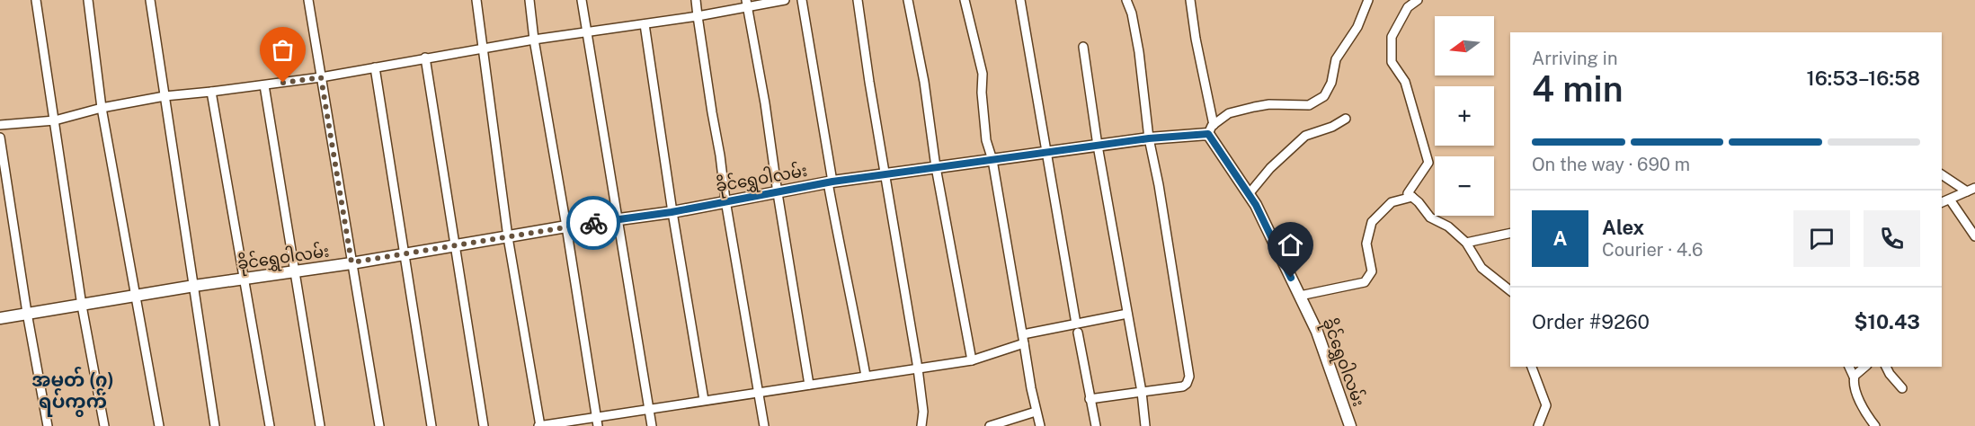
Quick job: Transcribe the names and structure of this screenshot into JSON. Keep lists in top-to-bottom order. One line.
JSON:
{"streets":{"street":["ခိုင်ရွှေဝါလမ်း"]},"districts":["အမှတ် (၇) ရပ်ကွက်"],"north":"left","page":{"map_buttons":["+","−"],"heading":["4 min","Arriving in","16:53–16:58"],"panel":["Alex","Courier · 4.6","Order #9260","$10.43"],"bar":"On the way · 690 m","round":"A"}}
